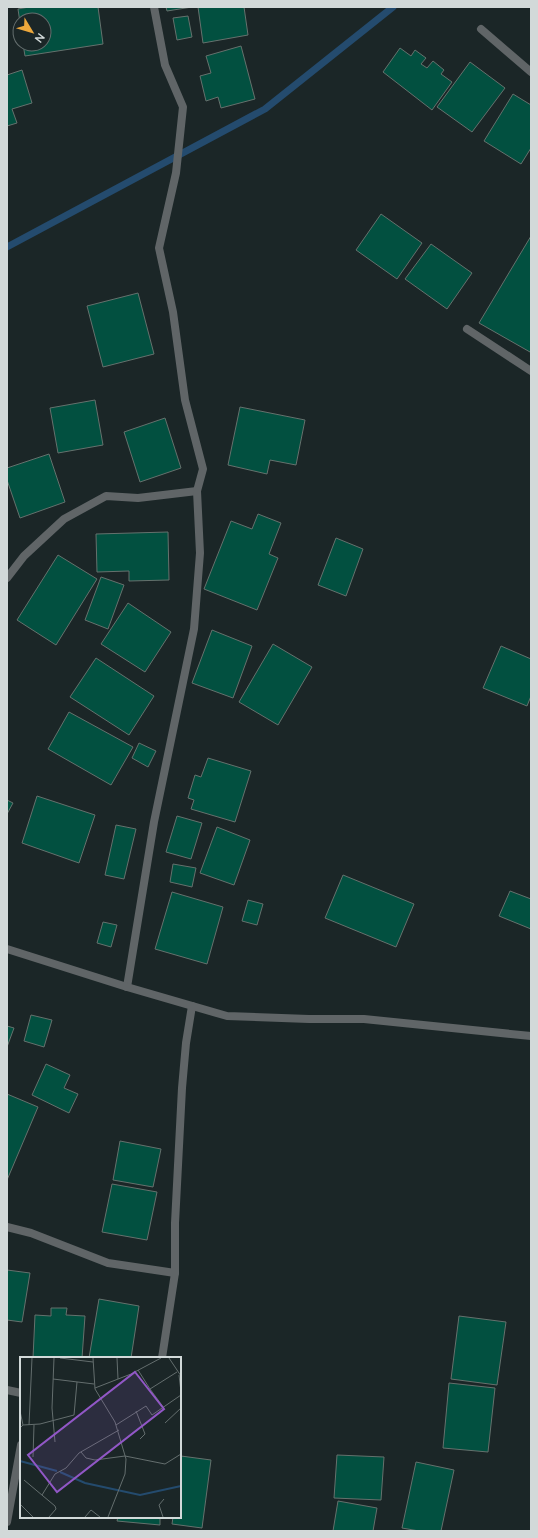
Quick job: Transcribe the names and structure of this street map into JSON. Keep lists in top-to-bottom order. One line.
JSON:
{"north":"bottom right"}
